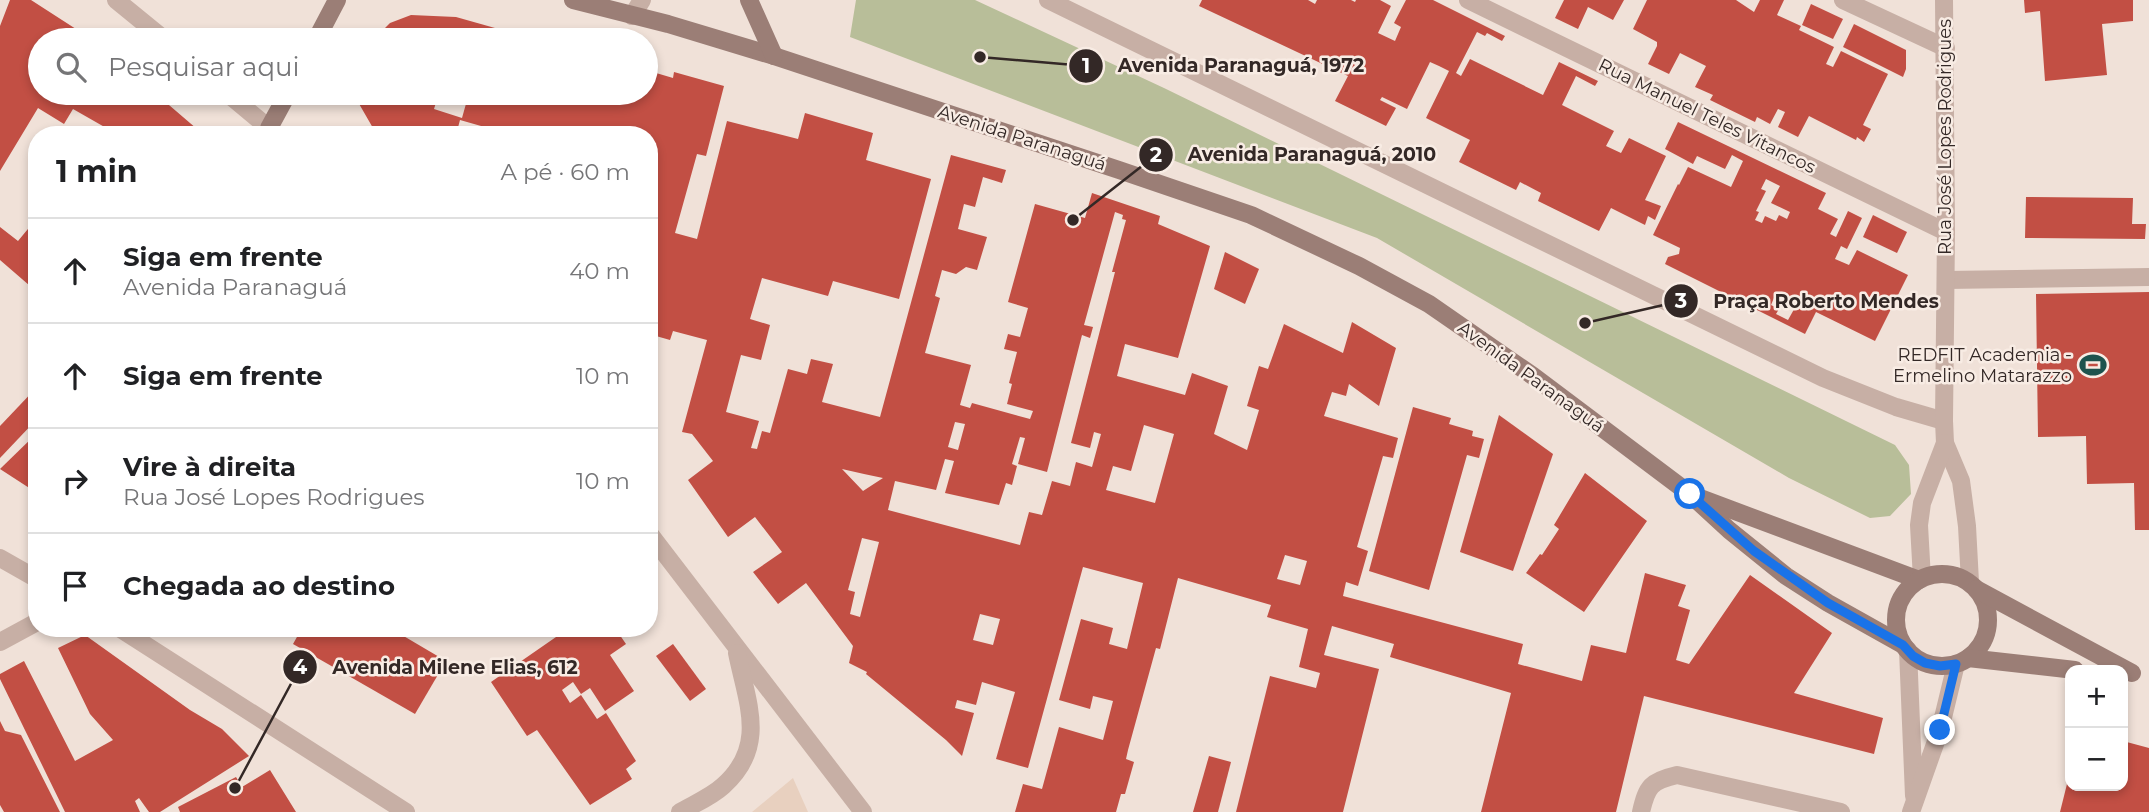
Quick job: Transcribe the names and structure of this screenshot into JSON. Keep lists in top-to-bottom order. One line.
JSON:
{"streets":{"main road":["Avenida Paranaguá"],"street":["Rua Manuel Teles Vitancos","Rua José Lopes Rodrigues"]},"crossings":[["Rua Manuel Teles Vitancos","Rua José Lopes Rodrigues"],["Rua José Lopes Rodrigues","Avenida Paranaguá"]],"places":{"other":["Avenida Paranaguá, 1972","Avenida Paranaguá, 2010","Praça Roberto Mendes","Avenida Milene Elias, 612"],"sports":["REDFIT Academia - Ermelino Matarazzo"]},"page":{"search":"Pesquisar aqui","heading":["1 min","A pé · 60 m"],"list":[["Siga em frente","Avenida Paranaguá","40 m"],["Siga em frente","10 m"],["Vire à direita","Rua José Lopes Rodrigues","10 m"],"Chegada ao destino"],"map_buttons":["+","−"]}}
